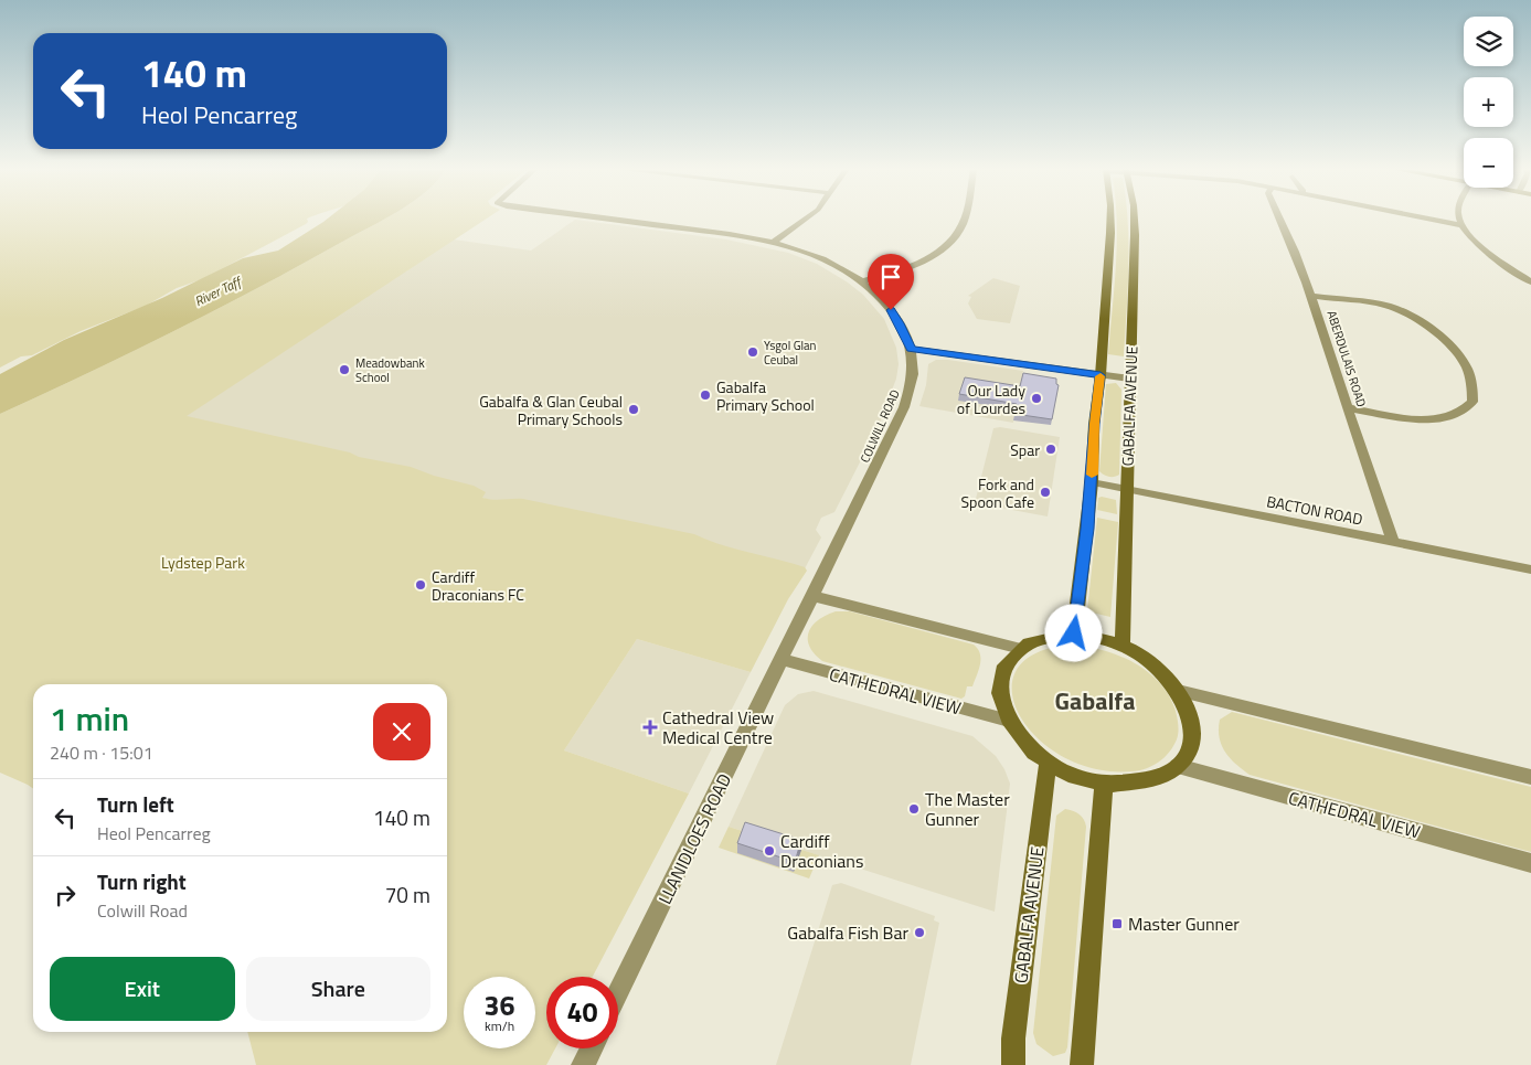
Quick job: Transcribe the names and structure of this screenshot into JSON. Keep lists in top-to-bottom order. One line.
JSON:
{"streets":{"street":["ABERDULAIS ROAD","GABALFA AVENUE","COLWILL ROAD","BACTON ROAD","CATHEDRAL VIEW","LLANIDLOES ROAD"]},"crossings":[["ABERDULAIS ROAD","BACTON ROAD"],["GABALFA AVENUE","BACTON ROAD"],["GABALFA AVENUE","CATHEDRAL VIEW"],["COLWILL ROAD","CATHEDRAL VIEW"],["COLWILL ROAD","LLANIDLOES ROAD"],["CATHEDRAL VIEW","LLANIDLOES ROAD"]],"districts":["Gabalfa"],"water":["River Taff"],"parks":["Lydstep Park"],"places":{"other":["Ysgol Glan Ceubal","Meadowbank School","Gabalfa Primary School","Our Lady of Lourdes","Gabalfa & Glan Ceubal Primary Schools","Spar","Fork and Spoon Cafe","Cardiff Draconians FC","The Master Gunner","Cardiff Draconians","Gabalfa Fish Bar"],"health":["Cathedral View Medical Centre"],"transit":["Master Gunner"]},"page":{"map_buttons":["+","−"],"turn":["140 m","Heol Pencarreg"],"heading":["1 min","240 m · 15:01"],"list":[{"name":"Turn left","note":"Heol Pencarreg","value":"140 m"},{"name":"Turn right","note":"Colwill Road","value":"70 m"}],"buttons":["Exit","Share"],"speed":"36 km/h","limit":"40"}}
